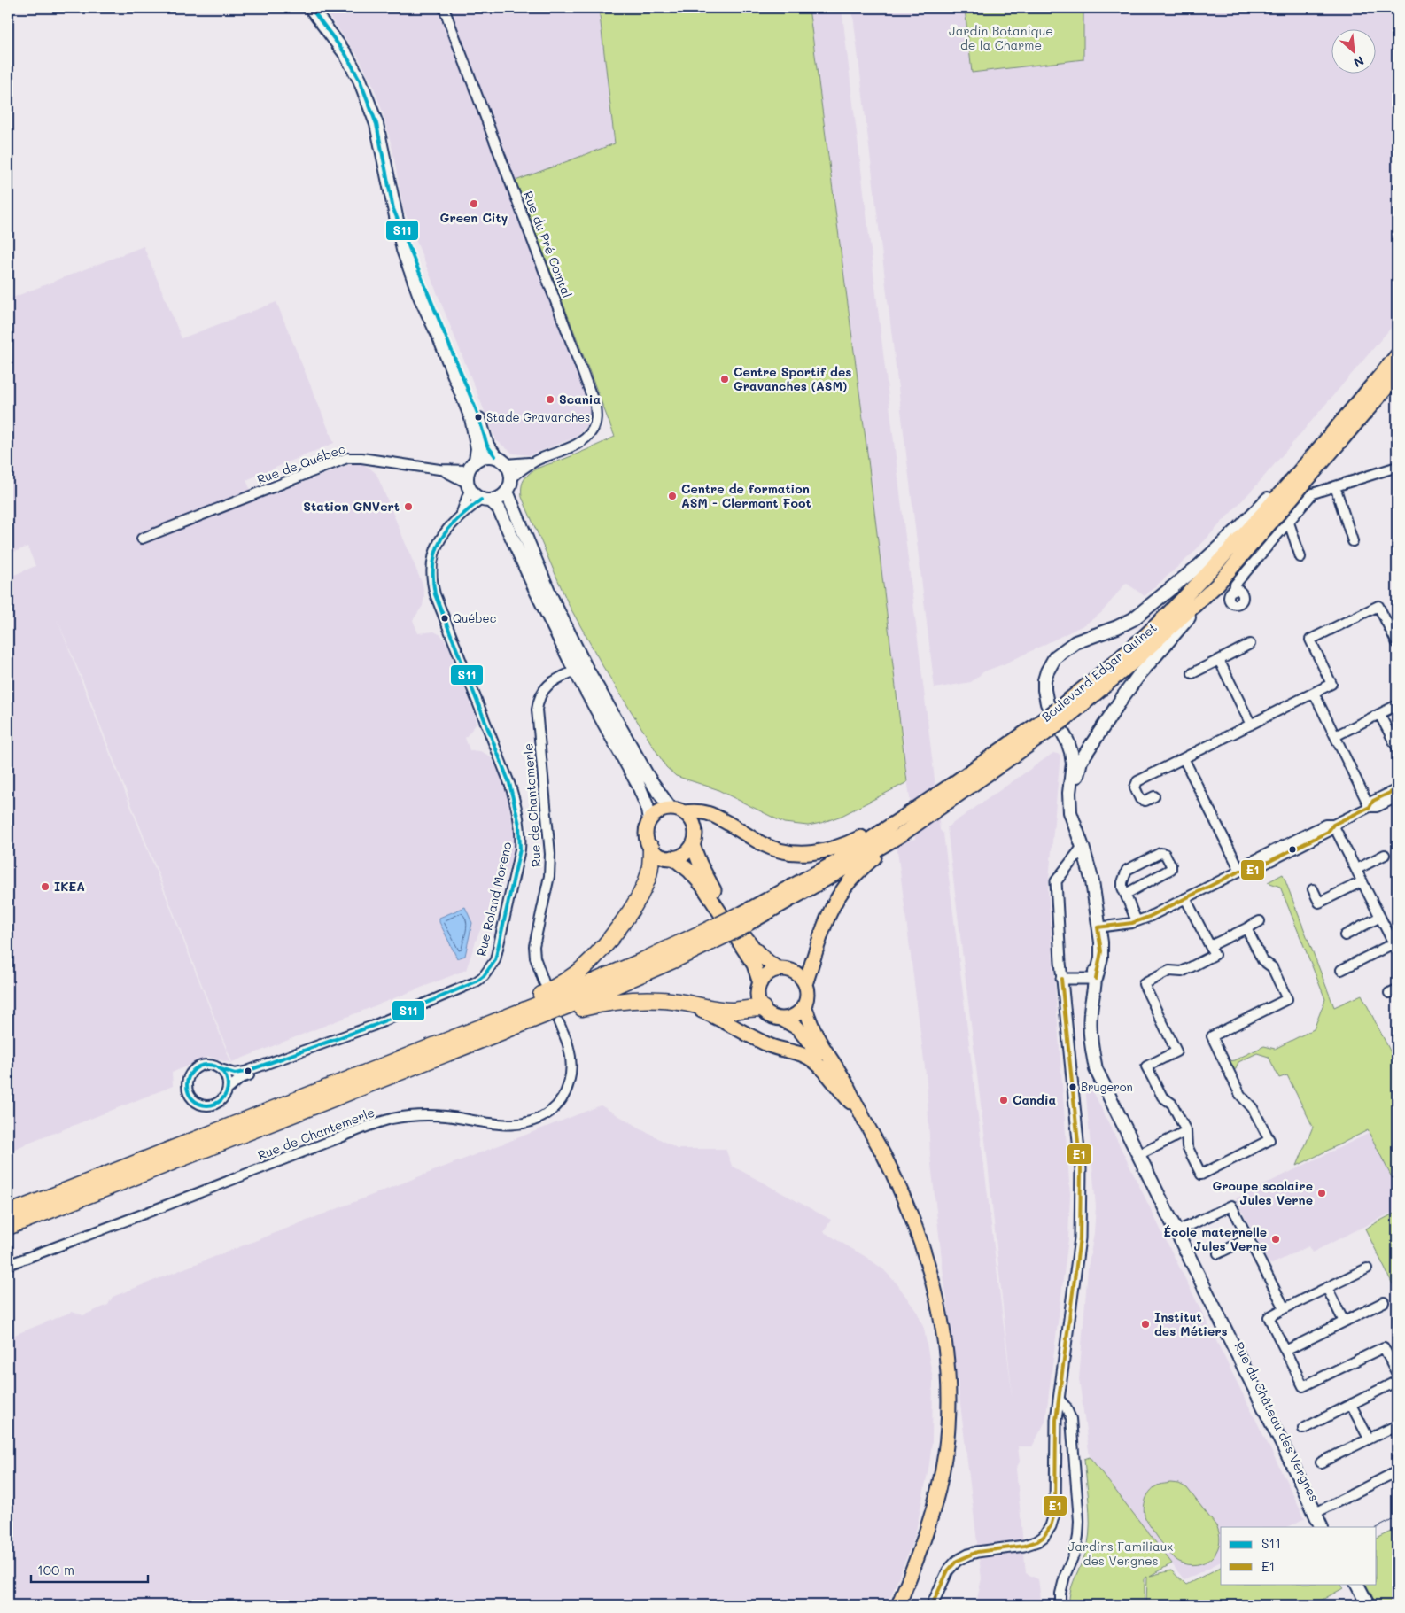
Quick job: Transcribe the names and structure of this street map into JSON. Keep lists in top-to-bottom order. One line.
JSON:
{"streets":{"main road":["Boulevard Edgar Quinet","Rue du Château des Vergnes"],"street":["Rue du Pré Comtal","Rue de Québec","Rue de Chantemerle","Rue Roland Moreno"]},"crossings":[["Rue du Pré Comtal","Rue de Québec"]],"parks":["Jardin Botanique de la Charme","Jardins Familiaux des Vergnes"],"places":["Green City","Centre Sportif des Gravanches (ASM)","Scania","Stade Gravanches","Centre de formation ASM - Clermont Foot","Station GNVert","Québec","IKEA","Brugeron","Candia","Groupe scolaire Jules Verne","École maternelle Jules Verne","Institut des Métiers"],"lines":["transit line S11","transit line E1"],"legend":["S11","E1"],"scale_bar":"100 m","north":"bottom right"}
